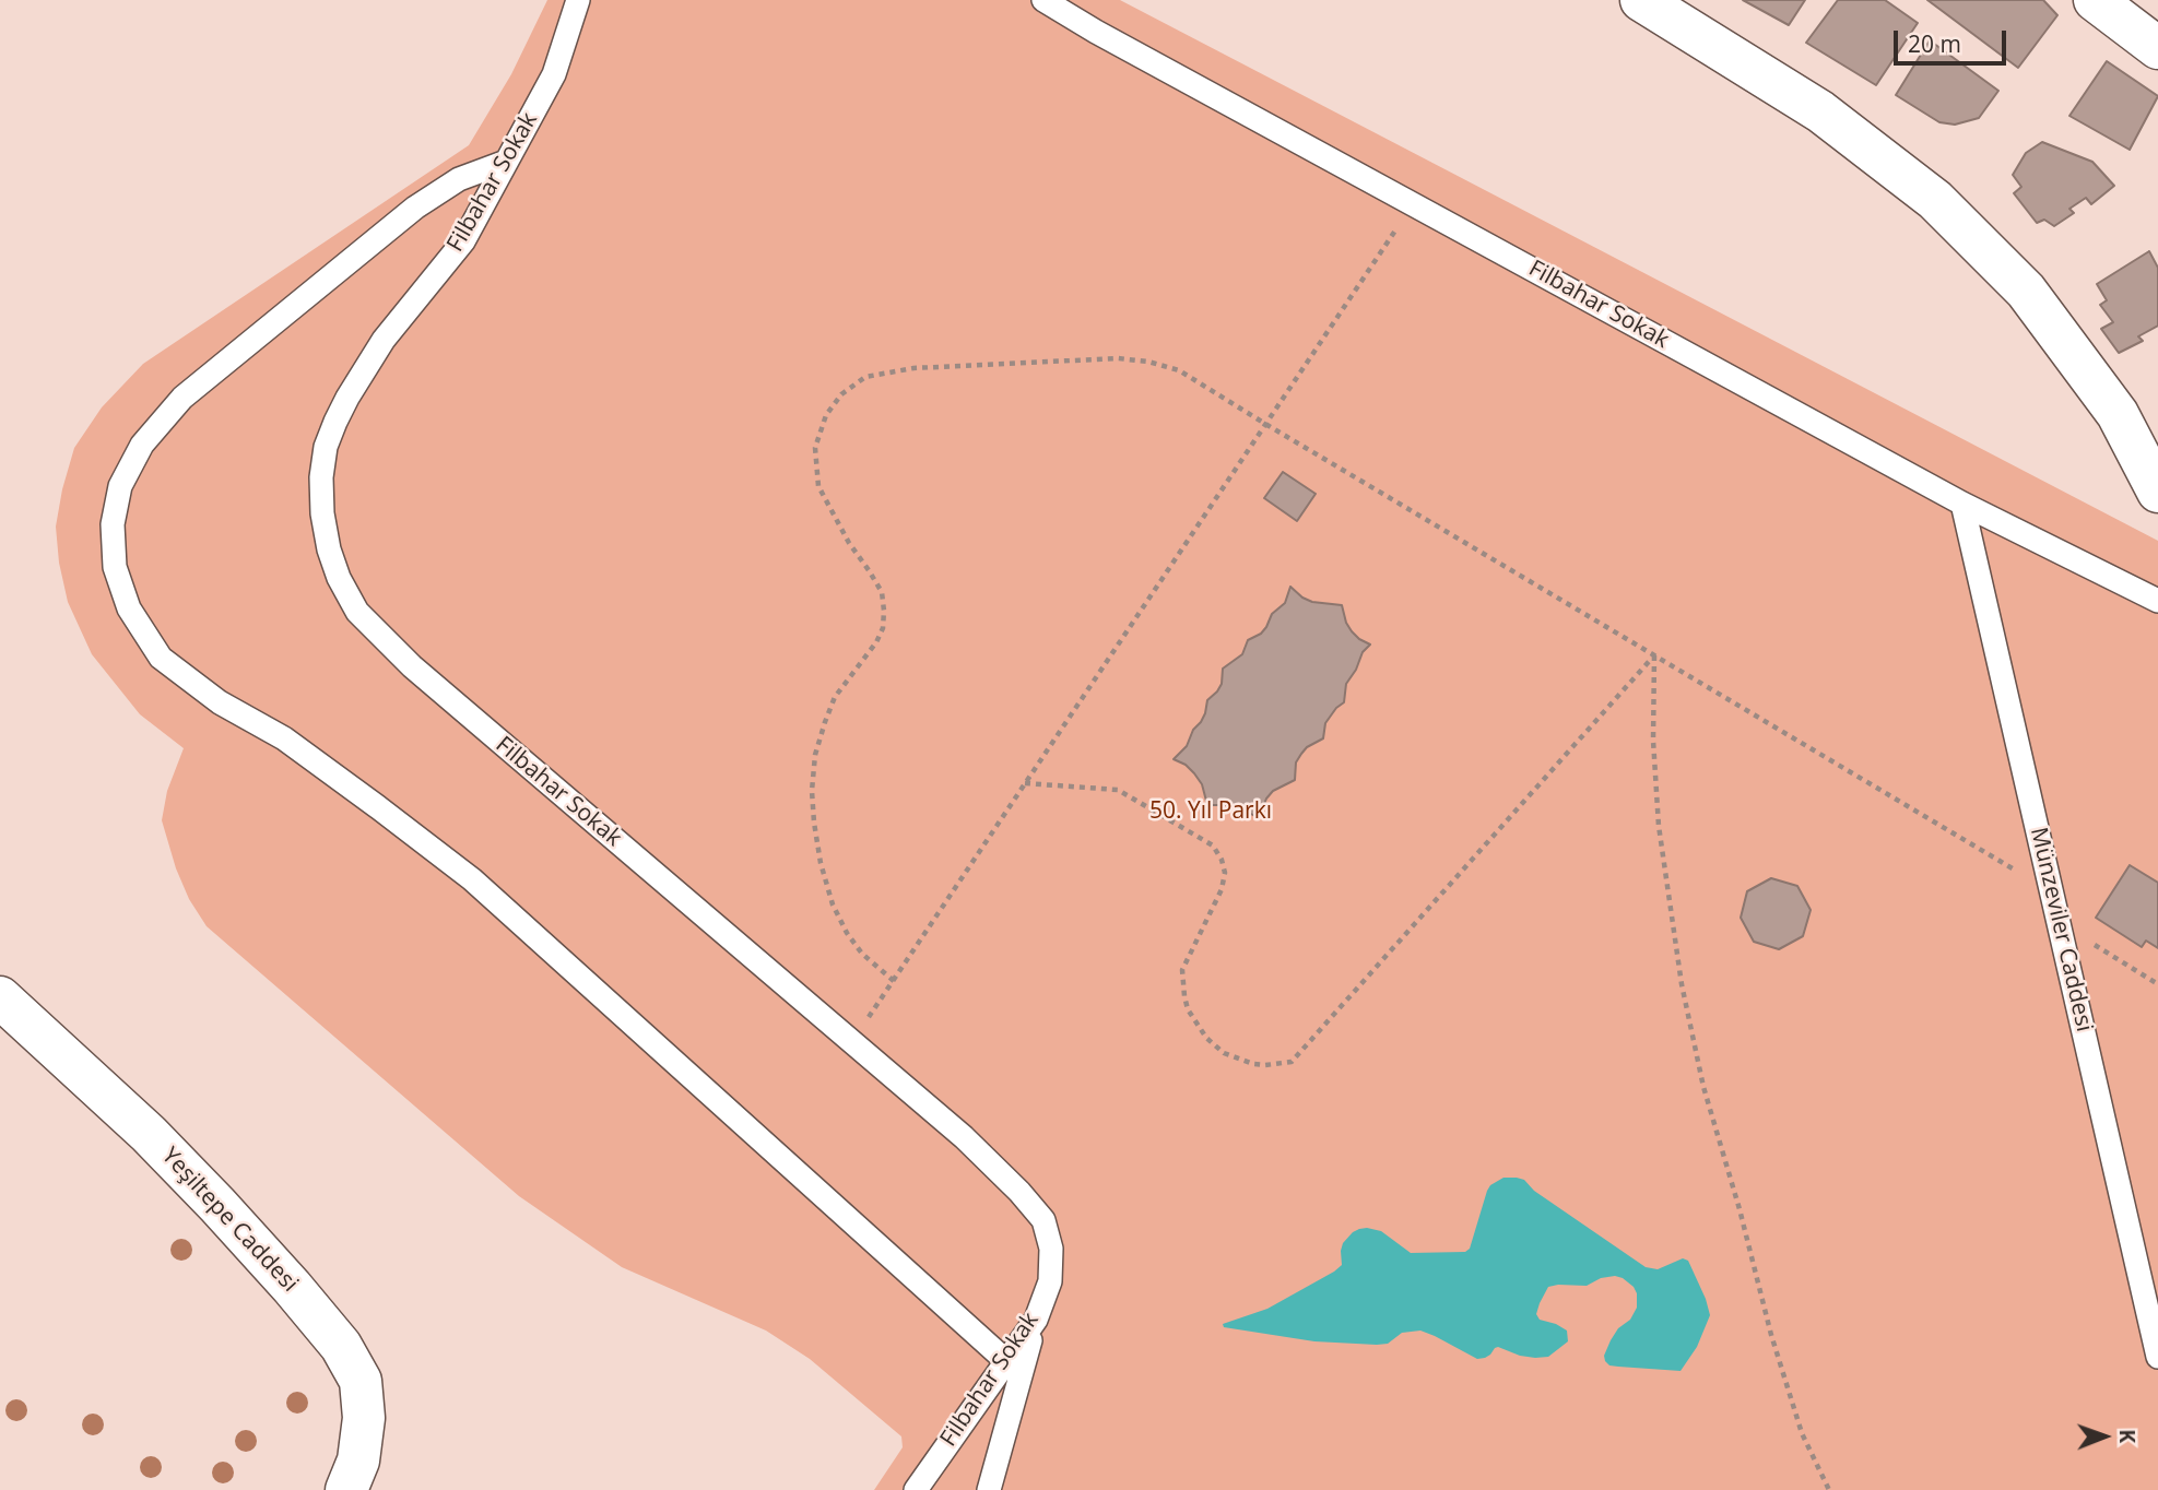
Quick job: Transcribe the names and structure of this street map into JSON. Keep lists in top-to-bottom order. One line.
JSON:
{"streets":{"street":["Yeşiltepe Caddesi"],"lane":["Filbahar Sokak","Münzeviler Caddesi"]},"crossings":[["Filbahar Sokak","Münzeviler Caddesi"]],"parks":["50. Yıl Parkı"],"scale_bar":"20 m","north":"right"}
